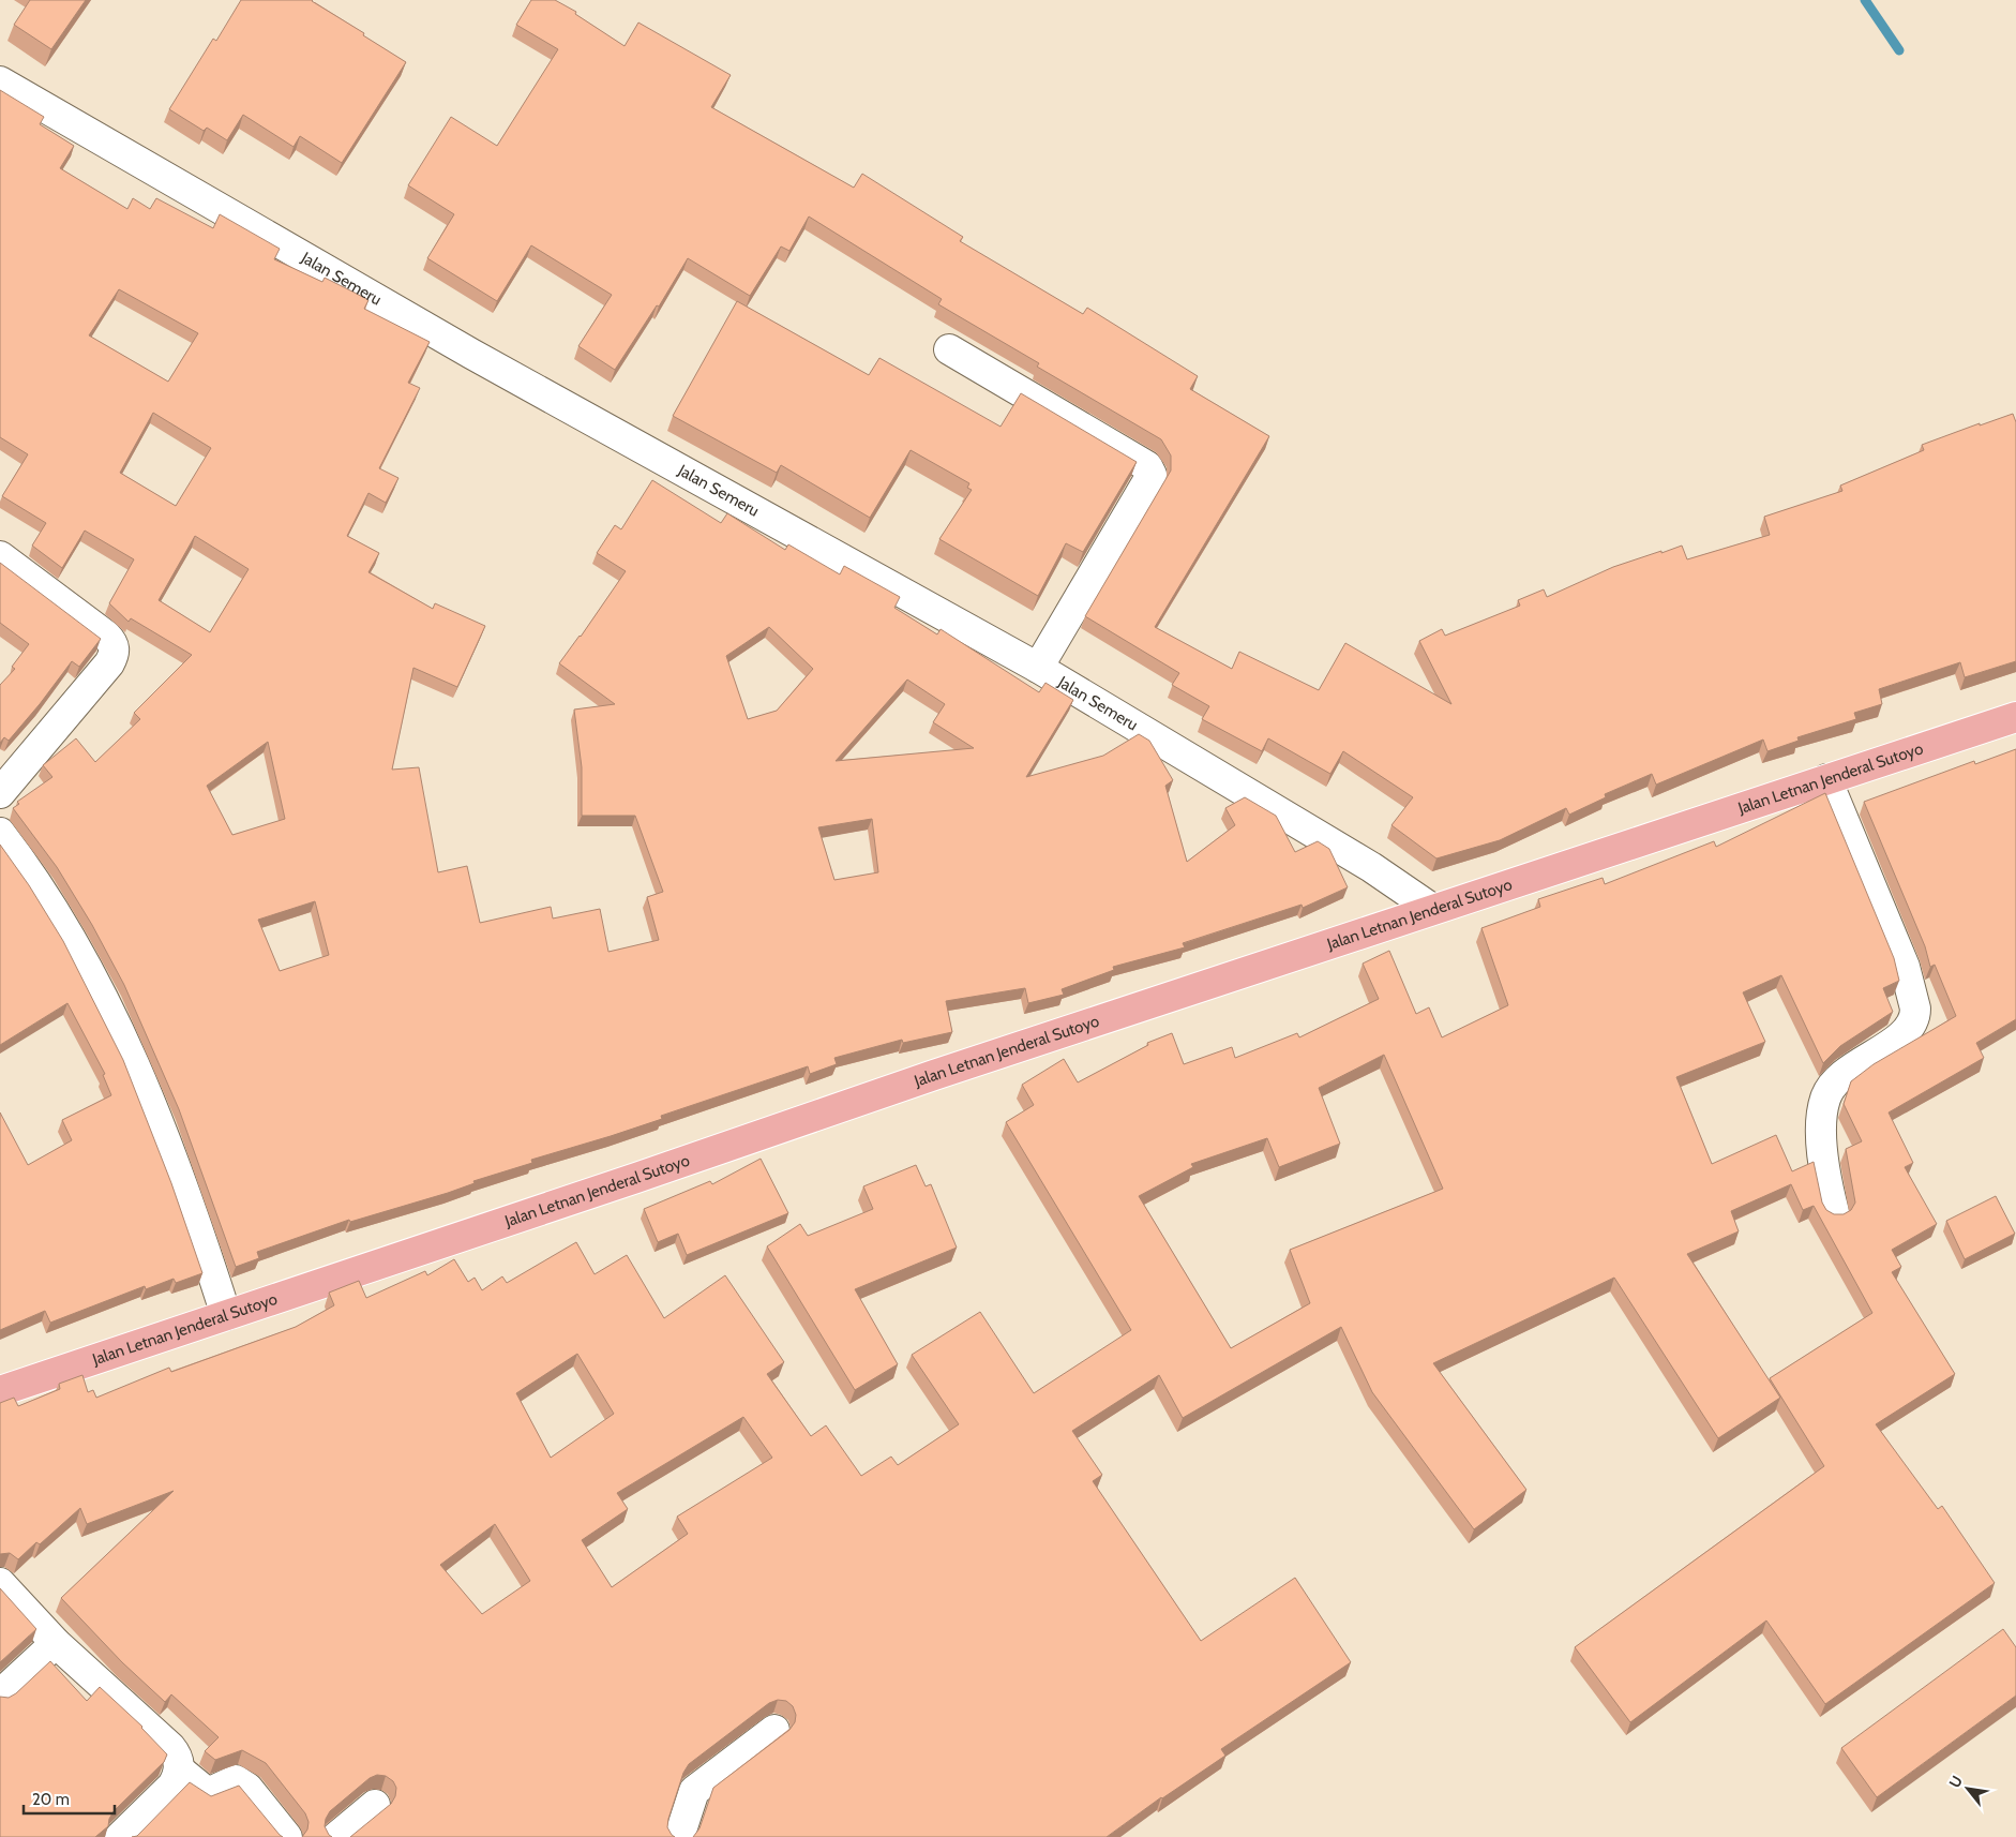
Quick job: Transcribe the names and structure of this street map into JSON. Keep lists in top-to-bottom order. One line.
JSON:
{"streets":{"main road":["Jalan Letnan Jenderal Sutoyo"],"street":["Jalan Semeru"]},"crossings":[["Jalan Semeru","Jalan Letnan Jenderal Sutoyo"]],"scale_bar":"20 m","north":"top left"}
